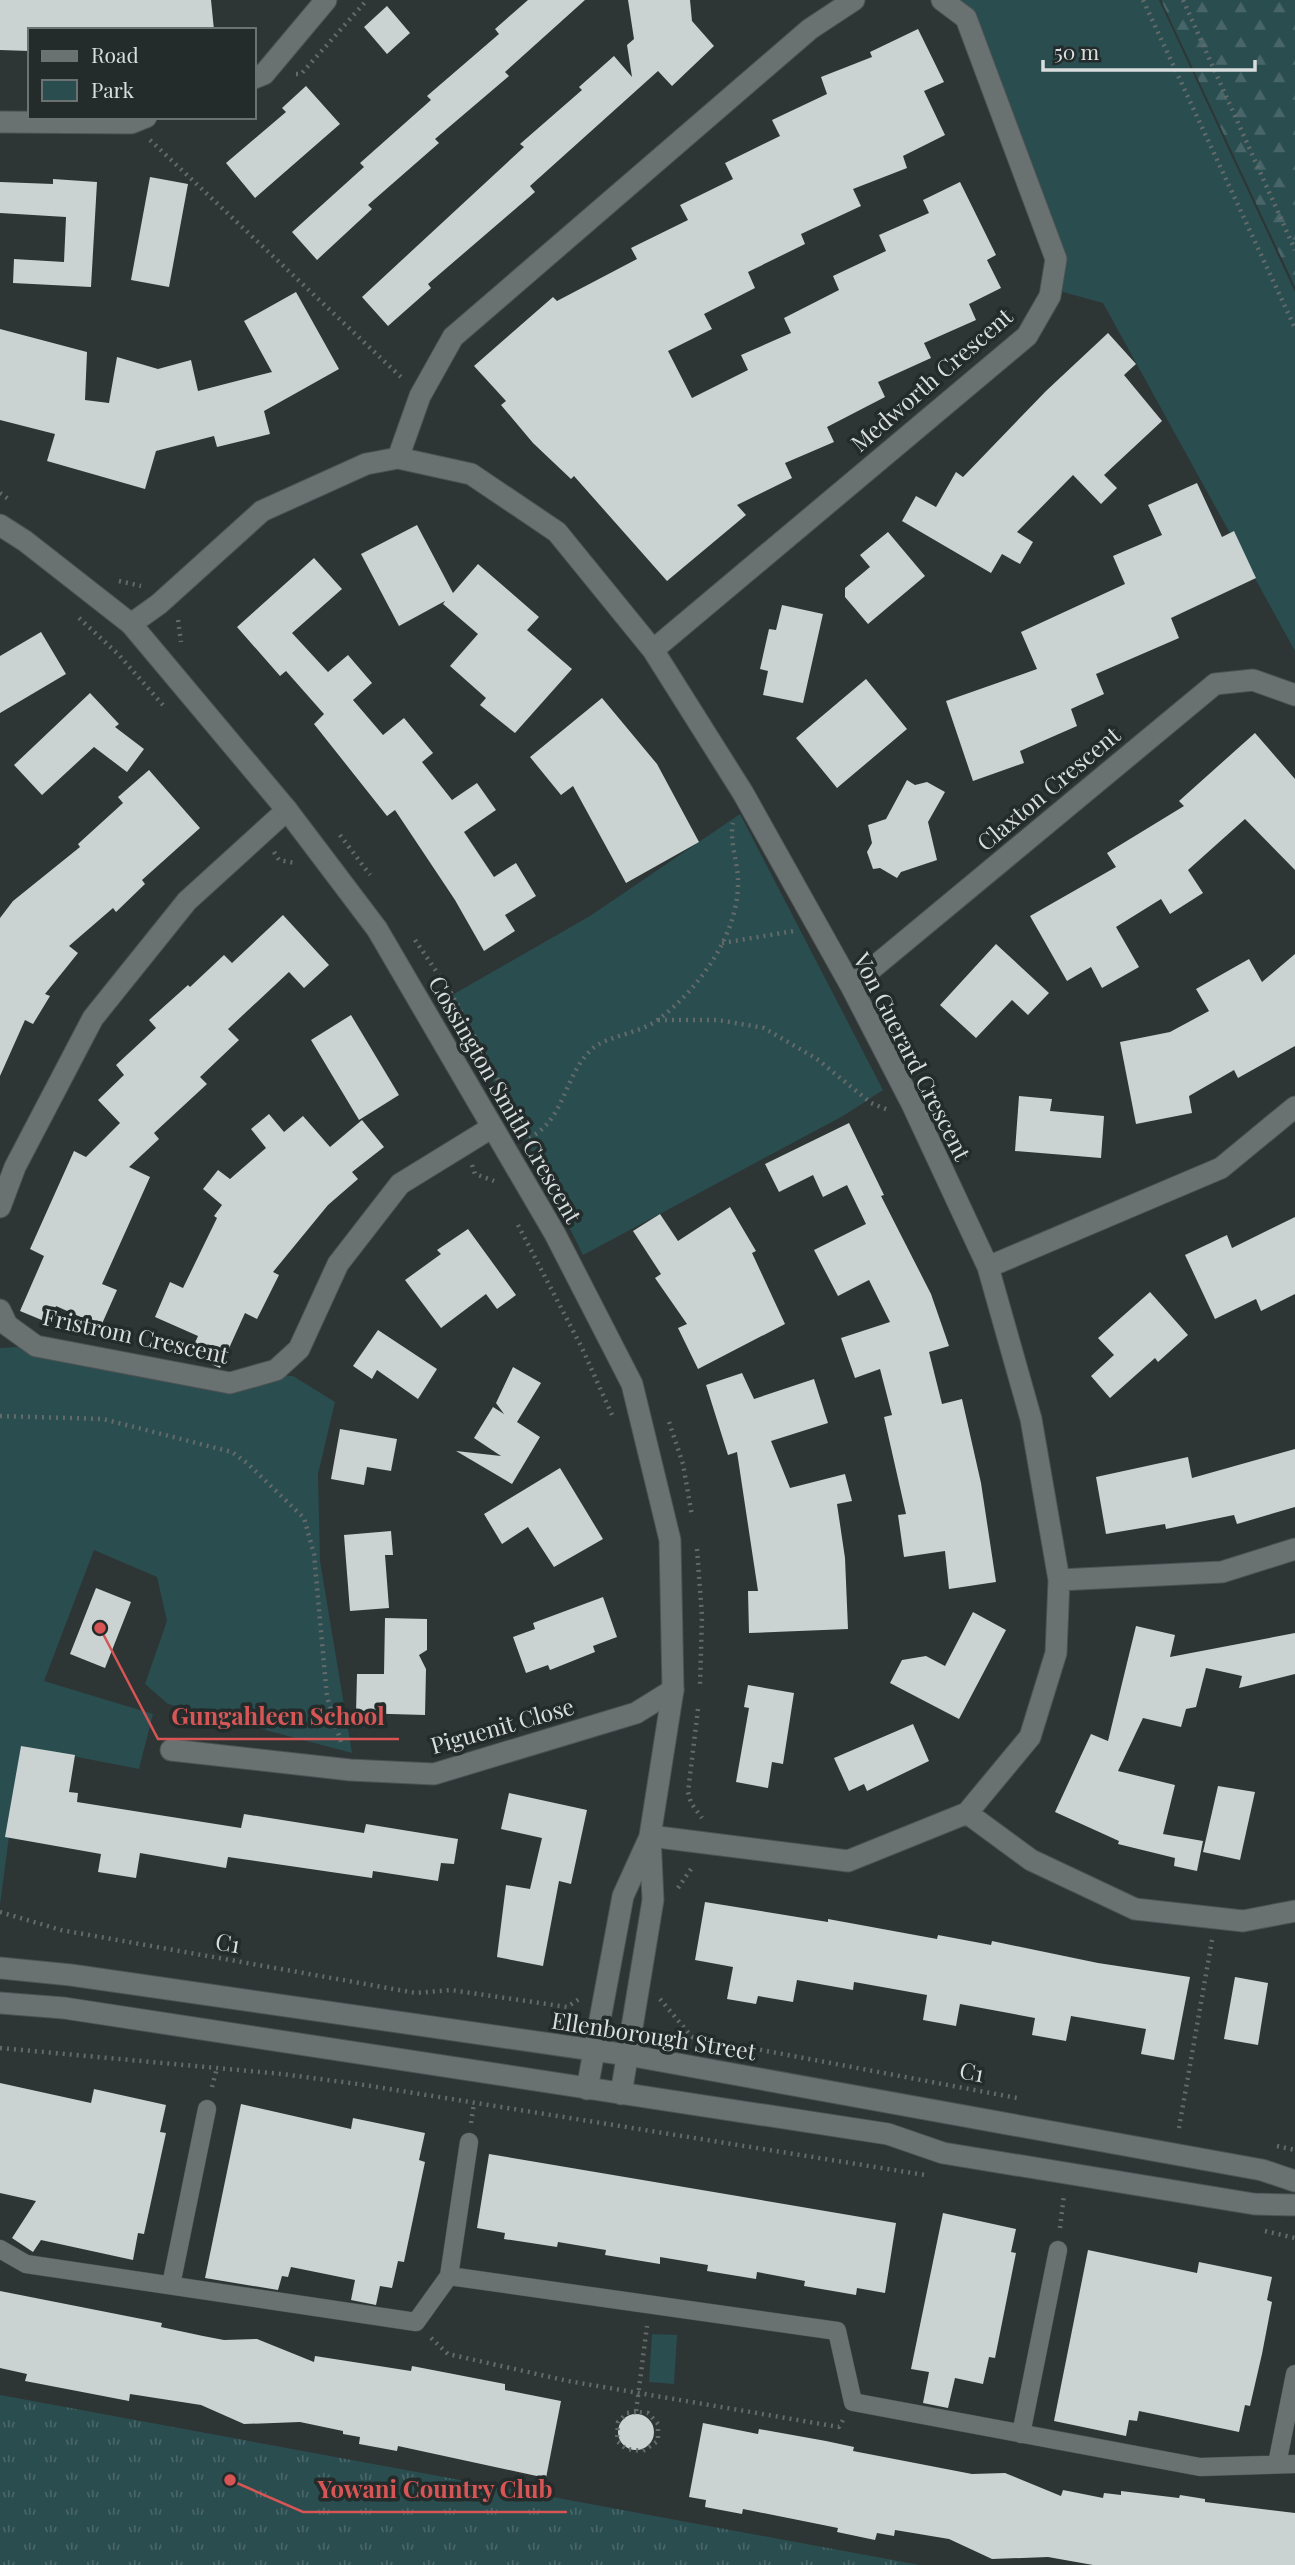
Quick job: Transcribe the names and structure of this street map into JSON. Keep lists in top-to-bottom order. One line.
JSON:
{"streets":{"street":["Medworth Crescent","Claxton Crescent","Von Guerard Crescent","Cossington Smith Crescent","Fristrom Crescent","Piguenit Close","Ellenborough Street"],"path":["C1"]},"crossings":[["Medworth Crescent","Von Guerard Crescent"],["Claxton Crescent","Von Guerard Crescent"],["Von Guerard Crescent","Cossington Smith Crescent"],["Cossington Smith Crescent","Fristrom Crescent"],["Cossington Smith Crescent","Piguenit Close"],["Cossington Smith Crescent","Ellenborough Street"]],"places":["Gungahleen School","Yowani Country Club"],"legend":["Road","Park"],"scale_bar":"50 m"}
